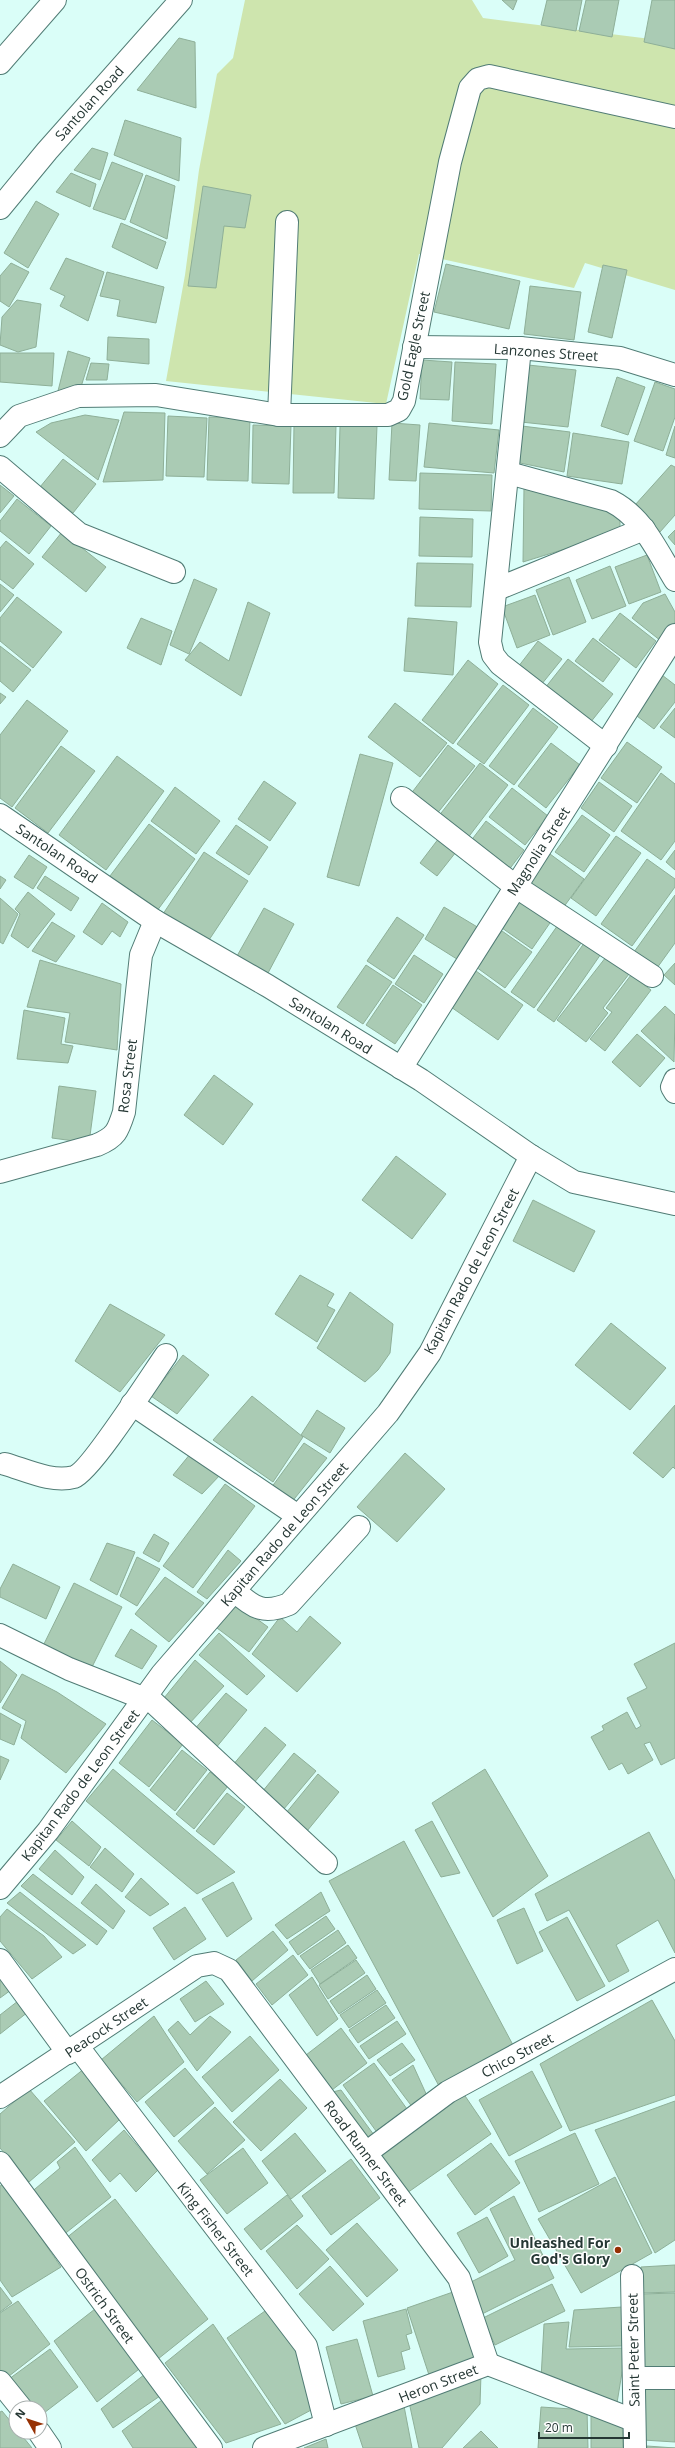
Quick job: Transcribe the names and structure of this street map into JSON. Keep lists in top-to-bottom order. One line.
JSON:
{"streets":{"main road":["Santolan Road","Gold Eagle Street","Lanzones Street","Magnolia Street","Rosa Street","Kapitan Rado de Leon Street","Peacock Street","Chico Street","Road Runner Street","King Fisher Street","Ostrich Street","Saint Peter Street","Heron Street"]},"crossings":[["Santolan Road","Magnolia Street"],["Santolan Road","Rosa Street"],["Santolan Road","Kapitan Rado de Leon Street"],["Gold Eagle Street","Lanzones Street"],["Peacock Street","Road Runner Street"],["Peacock Street","King Fisher Street"],["Chico Street","Road Runner Street"],["Road Runner Street","Heron Street"],["King Fisher Street","Heron Street"],["Saint Peter Street","Heron Street"]],"places":["Unleashed For God's Glory"],"scale_bar":"20 m","north":"top left"}
